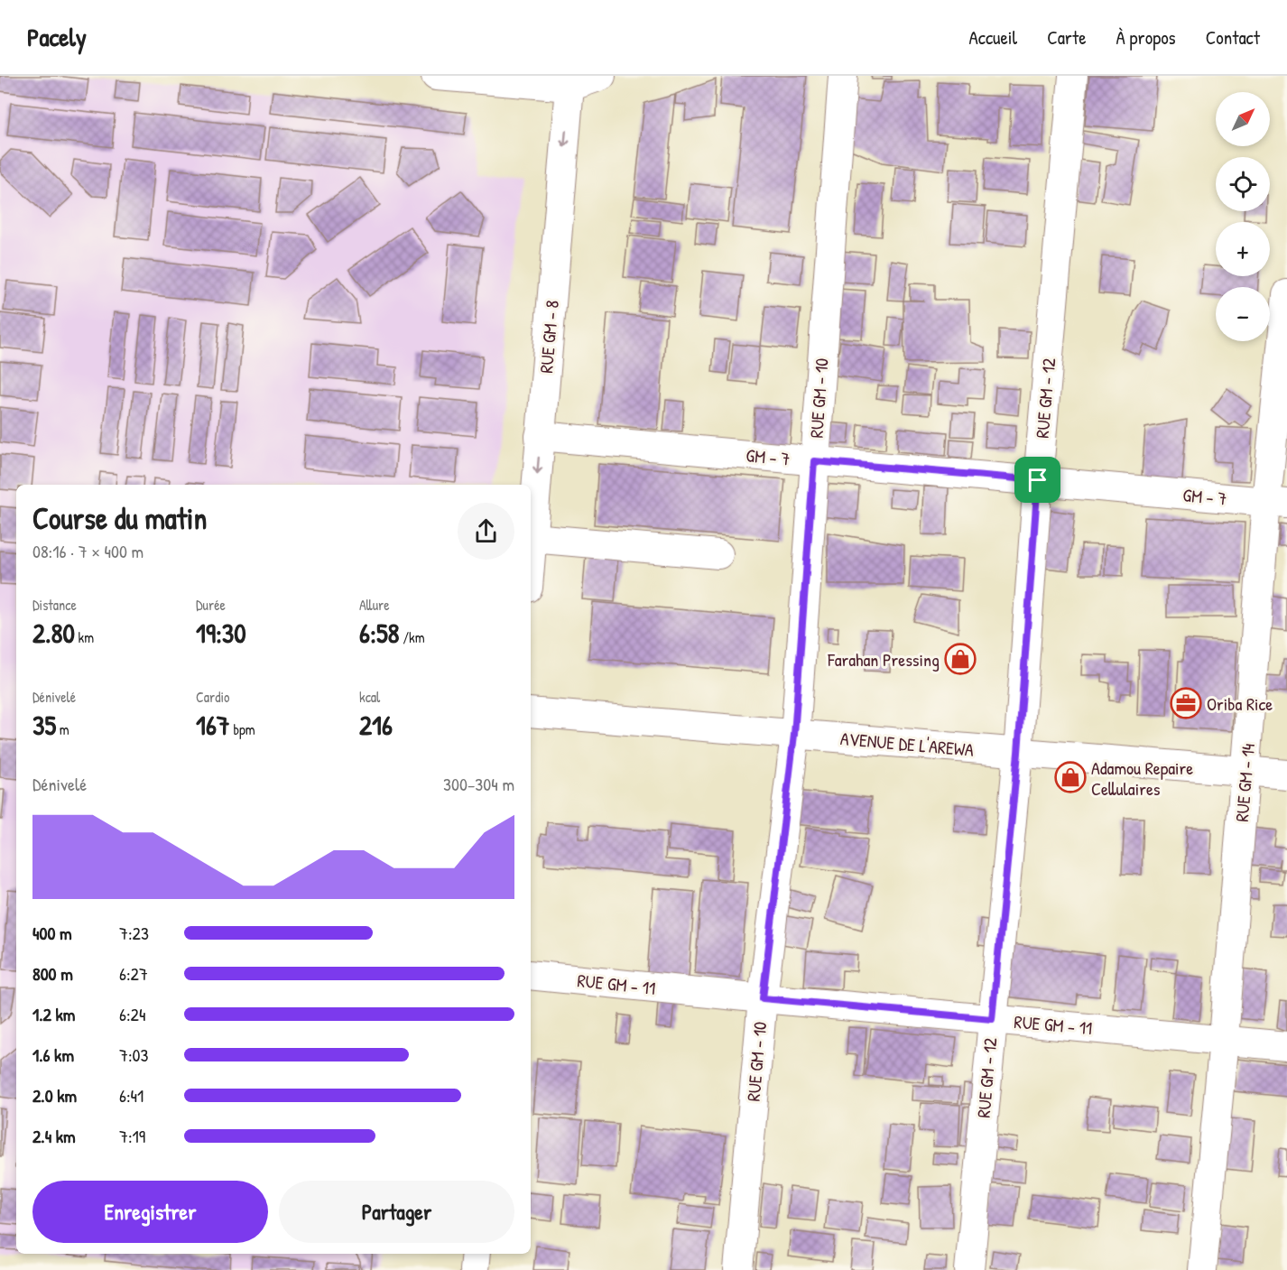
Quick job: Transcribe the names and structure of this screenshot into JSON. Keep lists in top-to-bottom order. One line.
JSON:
{"streets":{"street":["RUE GM - 8","RUE GM - 10","RUE GM - 12","GM - 7","AVENUE DE L'AREWA","RUE GM - 14","RUE GM - 11"]},"crossings":[["RUE GM - 8","GM - 7"],["RUE GM - 10","GM - 7"],["RUE GM - 10","AVENUE DE L'AREWA"],["RUE GM - 10","RUE GM - 11"],["RUE GM - 12","GM - 7"],["RUE GM - 12","AVENUE DE L'AREWA"],["RUE GM - 12","RUE GM - 11"],["GM - 7","RUE GM - 14"],["AVENUE DE L'AREWA","RUE GM - 14"],["RUE GM - 14","RUE GM - 11"]],"one_way":["RUE GM - 8"],"places":{"shop":["Farahan Pressing","Adamou Repaire Cellulaires"],"office":["Oriba Rice"]},"north":"top right","page":{"header":"Pacely","nav":["Accueil","Carte","À propos","Contact"],"map_buttons":["+","−"],"heading":["Course du matin","08:16 · 7 × 400 m"],"stats":[["Distance","2.80 km"],["Durée","19:30"],["Allure","6:58 /km"],["Dénivelé","35 m"],["Cardio","167 bpm"],["kcal","216"]],"chart":["Dénivelé","300–304 m"],"list":[{"name":"400 m","note":"7:23"},{"name":"800 m","note":"6:27"},{"name":"1.2 km","note":"6:24"},{"name":"1.6 km","note":"7:03"},{"name":"2.0 km","note":"6:41"},{"name":"2.4 km","note":"7:19"}],"buttons":["Enregistrer","Partager"]}}
